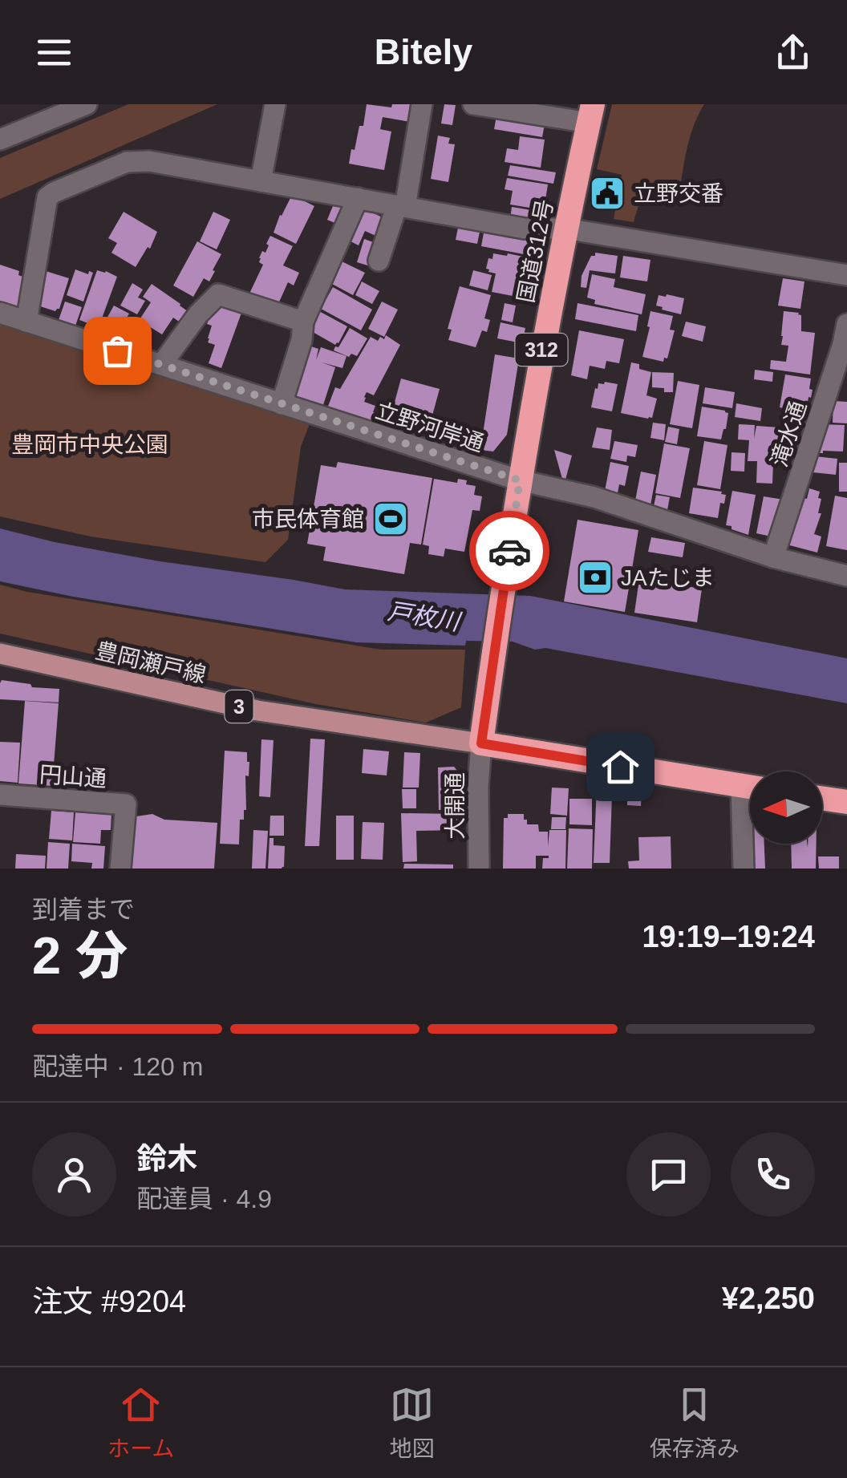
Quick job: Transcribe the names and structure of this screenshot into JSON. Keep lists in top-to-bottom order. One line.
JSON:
{"streets":{"highway":["国道312号","312"],"main road":["豊岡瀬戸線","3"],"street":["立野河岸通","滝水通","円山通","大開通"]},"crossings":[["国道312号","立野河岸通"],["国道312号","豊岡瀬戸線"],["国道312号","大開通"],["立野河岸通","滝水通"],["豊岡瀬戸線","大開通"]],"water":["戸枚川"],"parks":["豊岡市中央公園"],"places":{"public building":["立野交番"],"sports":["市民体育館"],"bank":["JAたじま"]},"north":"left","page":{"header":"Bitely","heading":["2 分","到着まで","19:19–19:24"],"panel":["鈴木","配達員 · 4.9","注文 #9204","¥2,250"],"bar":"配達中 · 120 m","tabs":["ホーム","地図","保存済み"]}}
